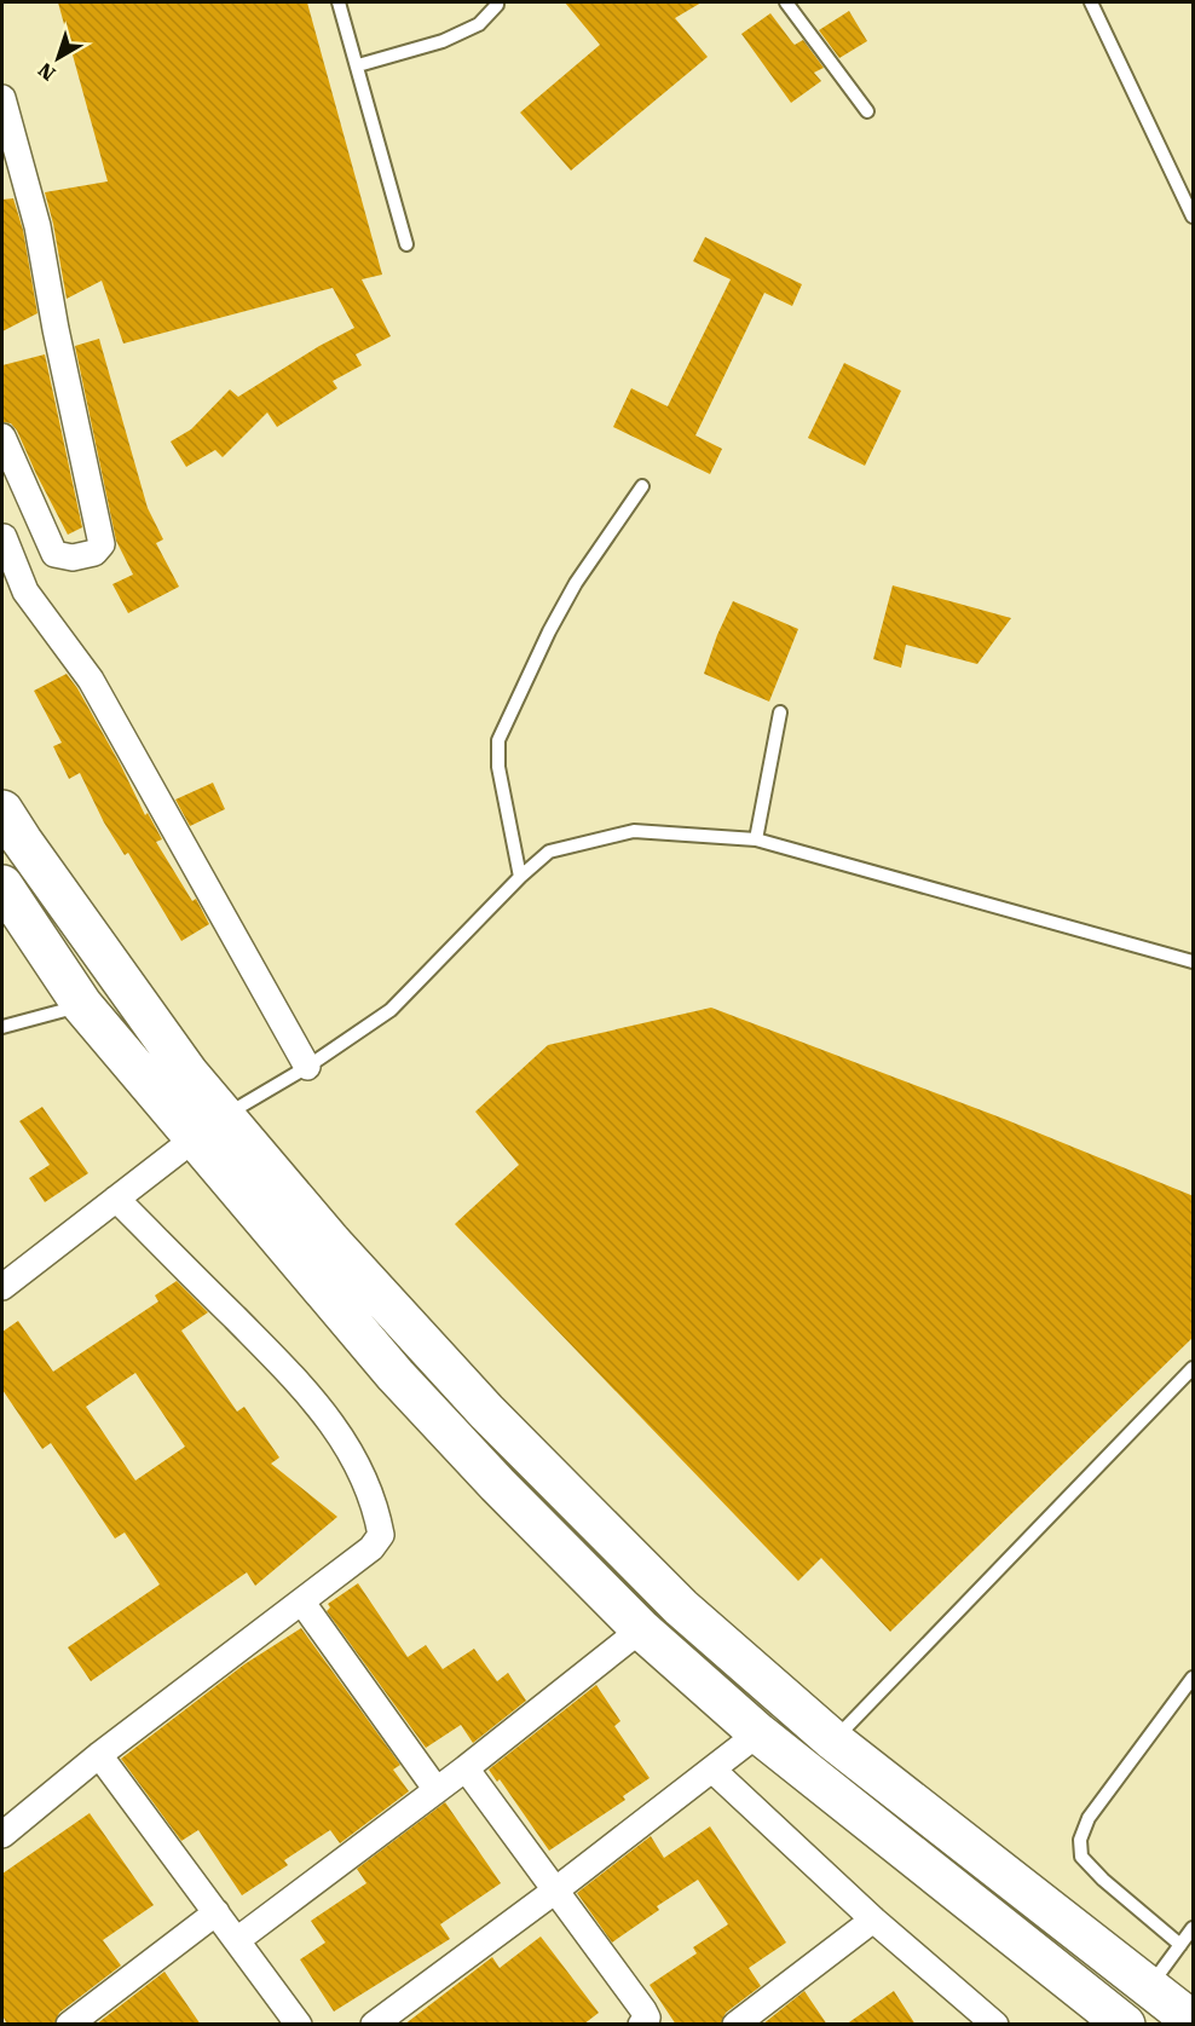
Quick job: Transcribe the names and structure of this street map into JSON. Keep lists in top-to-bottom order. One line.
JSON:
{"north":"bottom left"}
